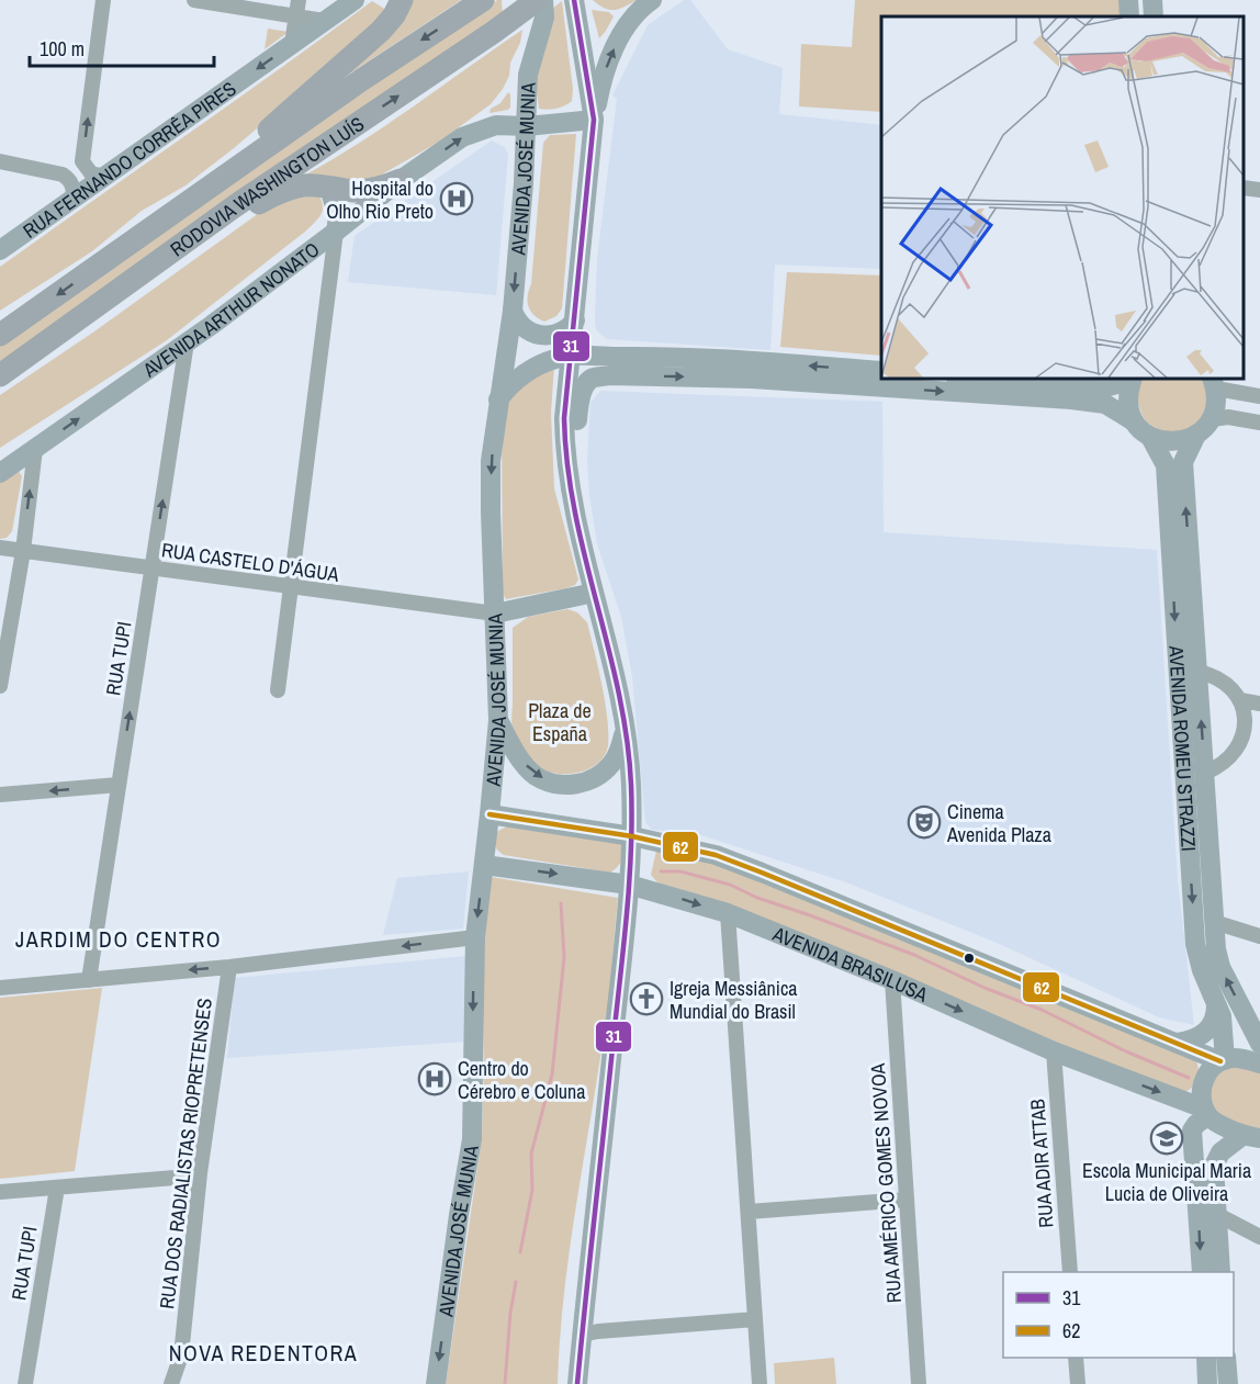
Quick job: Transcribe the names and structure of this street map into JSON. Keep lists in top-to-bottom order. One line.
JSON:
{"streets":{"highway":["RODOVIA WASHINGTON LUÍS"],"main road":["RUA FERNANDO CORRÊA PIRES","AVENIDA JOSÉ MUNIA","AVENIDA ARTHUR NONATO","AVENIDA ROMEU STRAZZI","AVENIDA BRASILUSA"],"street":["RUA CASTELO D'ÁGUA","RUA TUPI","RUA DOS RADIALISTAS RIOPRETENSES","RUA ADIR ATTAB","RUA AMÉRICO GOMES NOVOA"]},"crossings":[["AVENIDA JOSÉ MUNIA","RODOVIA WASHINGTON LUÍS"],["AVENIDA JOSÉ MUNIA","AVENIDA ARTHUR NONATO"],["AVENIDA JOSÉ MUNIA","RUA CASTELO D'ÁGUA"],["AVENIDA JOSÉ MUNIA","AVENIDA BRASILUSA"],["AVENIDA ARTHUR NONATO","RUA TUPI"],["RUA CASTELO D'ÁGUA","RUA TUPI"],["AVENIDA BRASILUSA","RUA ADIR ATTAB"],["AVENIDA BRASILUSA","RUA AMÉRICO GOMES NOVOA"]],"one_way":["RUA FERNANDO CORRÊA PIRES","AVENIDA ARTHUR NONATO"],"districts":["JARDIM DO CENTRO","NOVA REDENTORA"],"parks":["Plaza de España"],"places":{"hospital":["Hospital do Olho Rio Preto","Centro do Cérebro e Coluna"],"theatre":["Cinema Avenida Plaza"],"church":["Igreja Messiânica Mundial do Brasil"],"school or university":["Escola Municipal Maria Lucia de Oliveira"]},"lines":["transit line 31","transit line 62"],"legend":["31","62"],"scale_bar":"100 m"}
